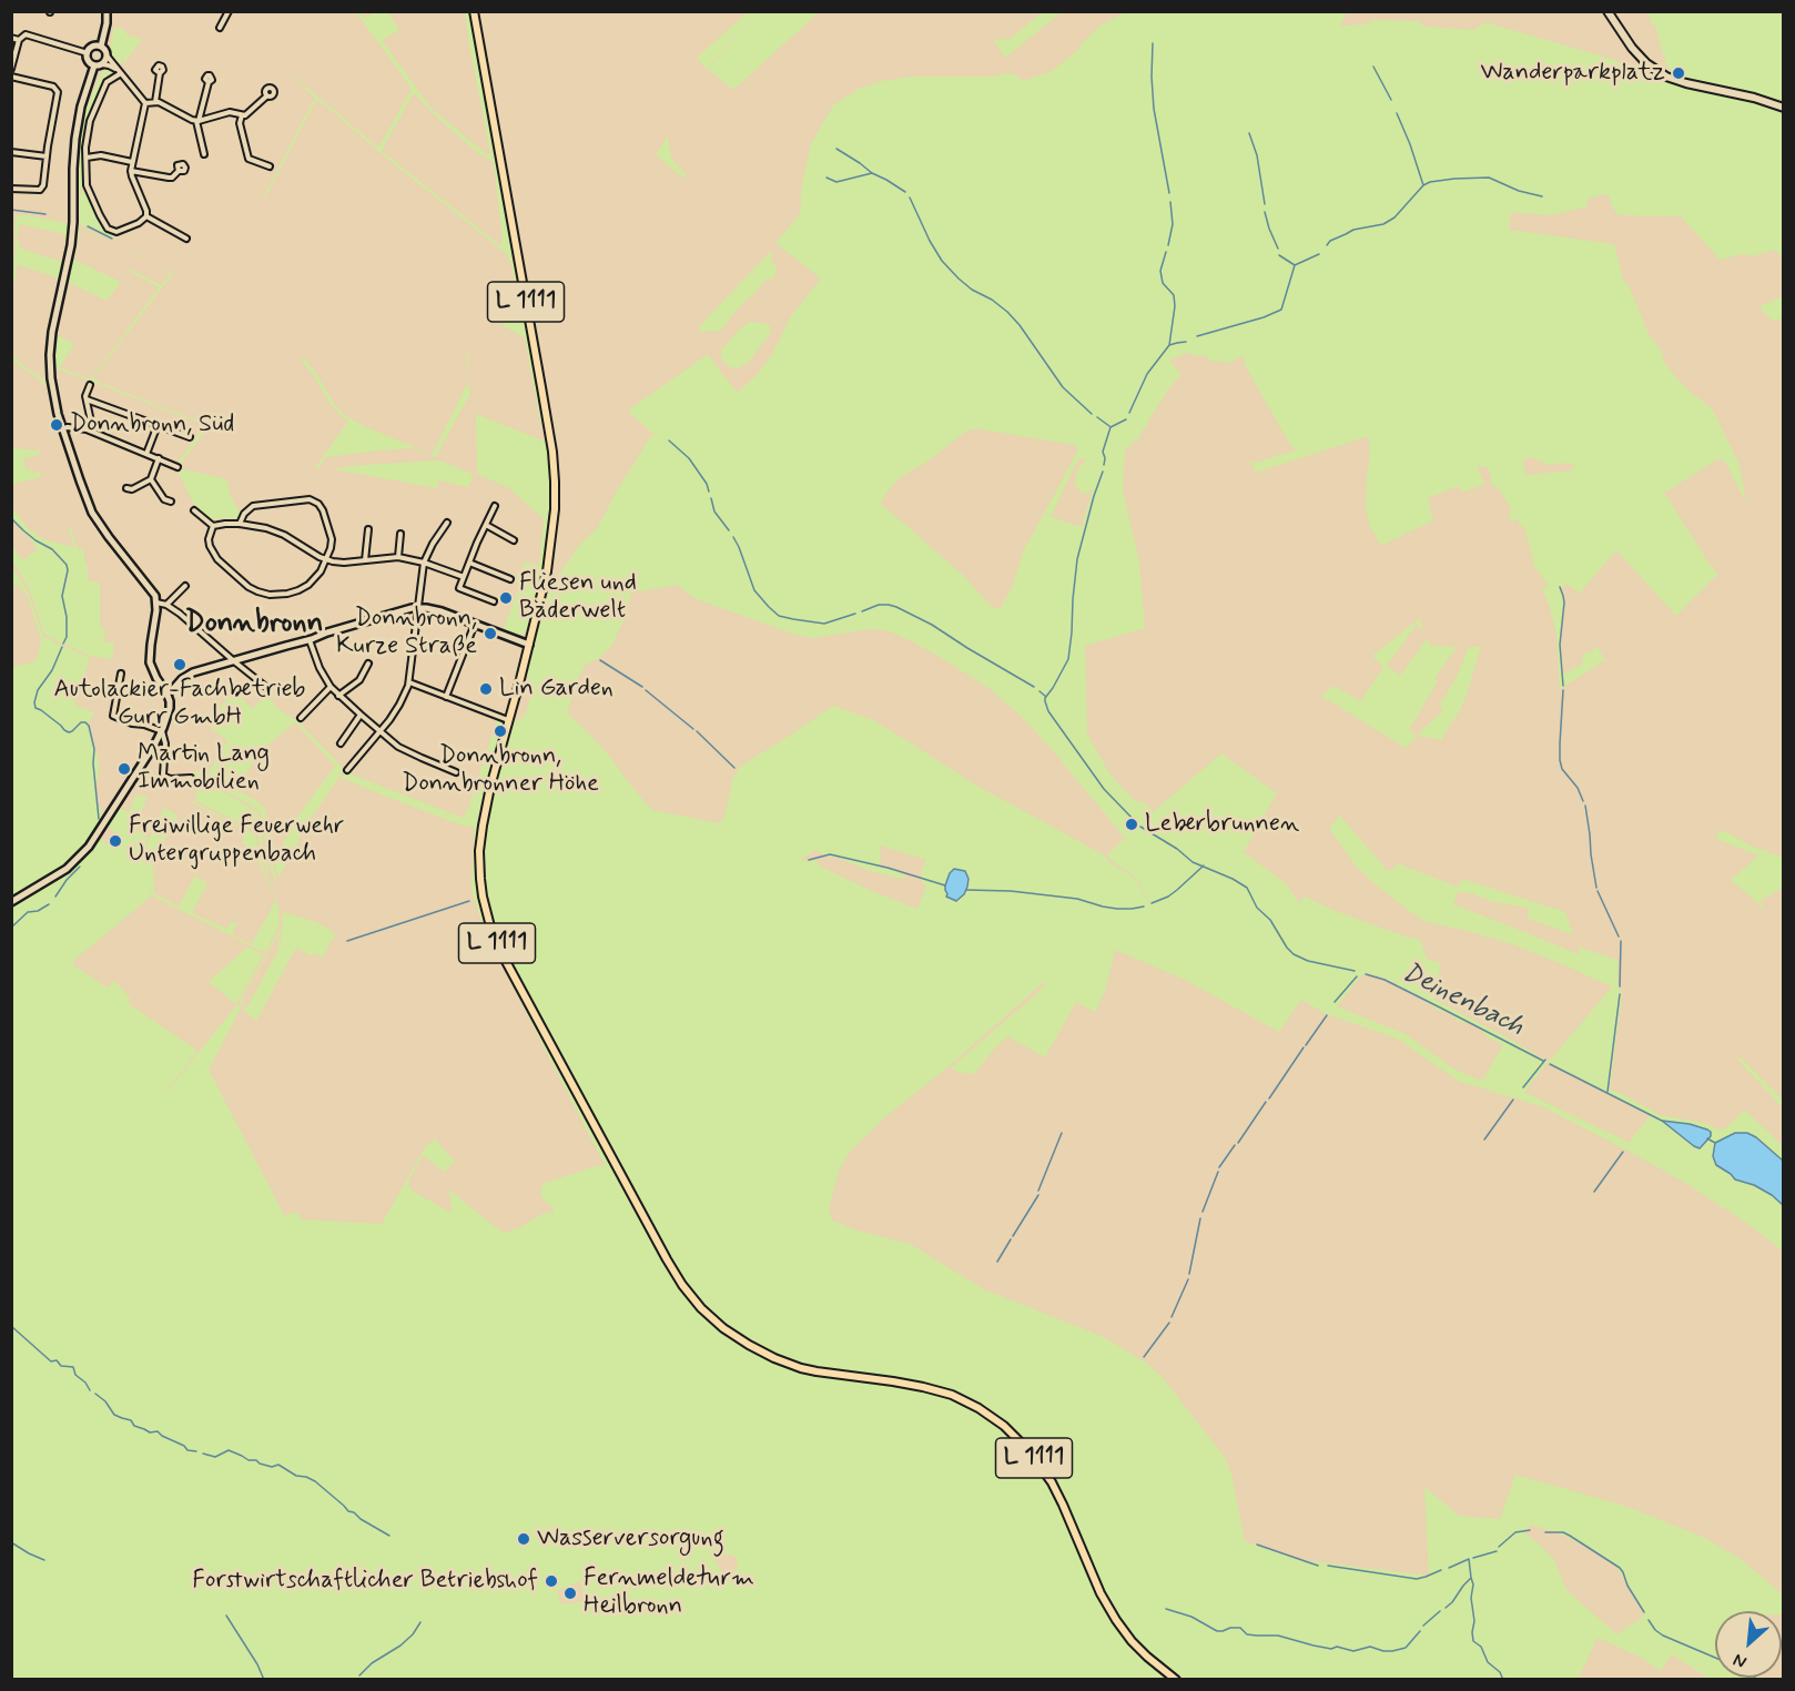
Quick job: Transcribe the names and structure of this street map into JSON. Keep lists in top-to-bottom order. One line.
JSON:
{"streets":{"main road":["L 1111"]},"districts":["Donnbronn"],"water":["Deinenbach"],"places":["Wanderparkplatz","Donnbronn, Süd","Fliesen und Bäderwelt","Donnbronn, Kurze Straße","Autolackier-Fachbetrieb Gurr GmbH","Lin Garden","Donnbronn, Donnbronner Höhe","Martin Lang Immobilien","Leberbrunnen","Freiwillige Feuerwehr Untergruppenbach","Wasserversorgung","Forstwirtschaftlicher Betriebshof","Fernmeldeturm Heilbronn"],"north":"bottom left"}
